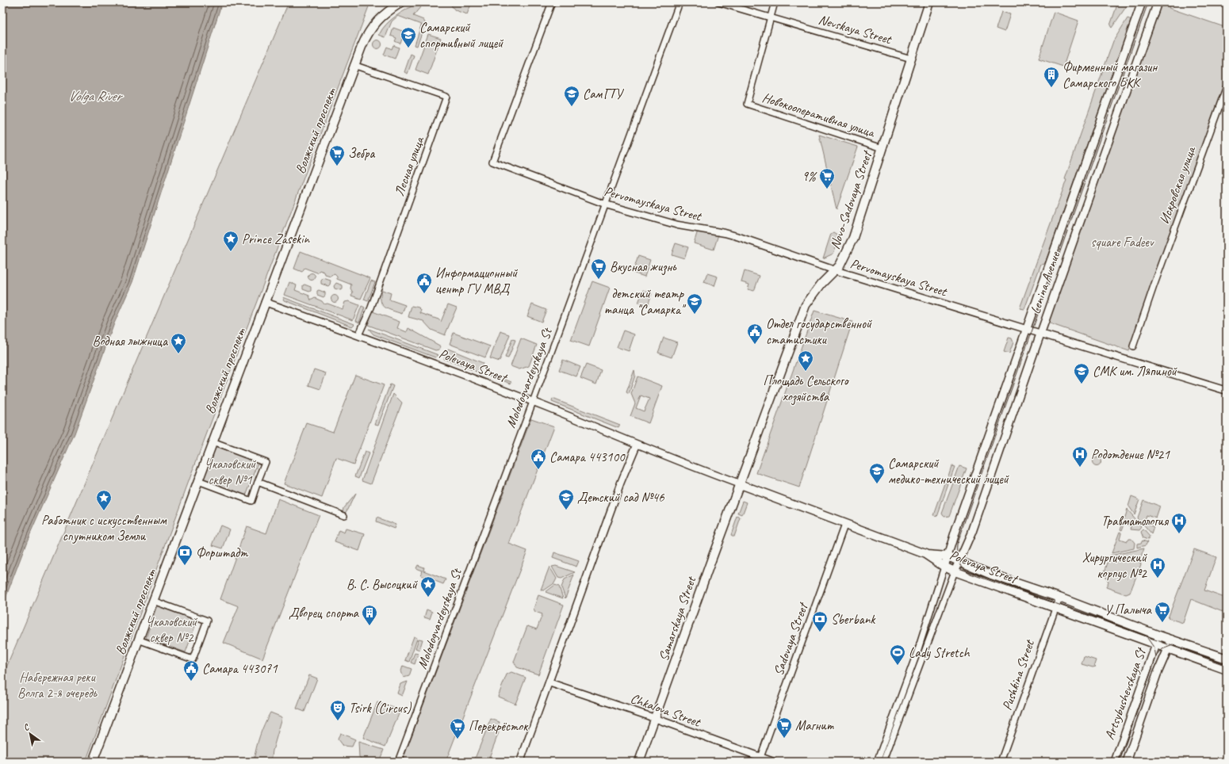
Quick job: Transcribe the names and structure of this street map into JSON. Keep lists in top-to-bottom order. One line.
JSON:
{"streets":{"main road":["Волжский проспект","Novo-Sadovaya Street","Lenina Avenue","Polevaya Street","Samarskaya Street","Artsybushevskaya St"],"street":["Nevskaya Street","Новокооперативная улица","Лесная улица","Искровская улица","Pervomayskaya Street","Molodogvardeyskaya St","Sadovaya Street","Pushkina Street","Chkalova Street"]},"crossings":[["Nevskaya Street","Новокооперативная улица"],["Nevskaya Street","Novo-Sadovaya Street"],["Новокооперативная улица","Novo-Sadovaya Street"],["Волжский проспект","Лесная улица"],["Волжский проспект","Polevaya Street"],["Лесная улица","Polevaya Street"],["Novo-Sadovaya Street","Pervomayskaya Street"],["Novo-Sadovaya Street","Polevaya Street"],["Novo-Sadovaya Street","Samarskaya Street"],["Pervomayskaya Street","Lenina Avenue"],["Pervomayskaya Street","Molodogvardeyskaya St"],["Lenina Avenue","Polevaya Street"],["Polevaya Street","Molodogvardeyskaya St"],["Polevaya Street","Samarskaya Street"],["Polevaya Street","Pushkina Street"],["Polevaya Street","Artsybushevskaya St"],["Samarskaya Street","Chkalova Street"],["Sadovaya Street","Chkalova Street"]],"water":["Volga River"],"parks":["square Fadeev","Чкаловский сквер №1","Чкаловский сквер №2","Набережная реки Волга 2-я очередь"],"places":{"school or university":["Самарский спортивный лицей","СамГТУ","детский театр танца \"Самарка\"","СМК им. Ляпиной","Самарский медико-технический лицей","Детский сад №46"],"building":["Фирменный магазин Самарского БКК","Дворец спорта"],"supermarket":["Зебра","9%","Вкусная жизнь","У Палыча","Магнит","Перекрёсток"],"place":["Prince Zasekin","Водная лыжница","Площадь Сельского хозяйства","Работник с искусственным спутником Земли","В. С. Высоцкий"],"public building":["Информационный центр ГУ МВД","Отдел государственной статистики","Самара 443100","Самара 443071"],"hospital":["Родотдение №21","Травматология","Хирургический корпус №2"],"bank":["Форштадт","Sberbank"],"sports":["Lady Stretch"],"theatre":["Tsirk (Circus)"]},"north":"top left"}
